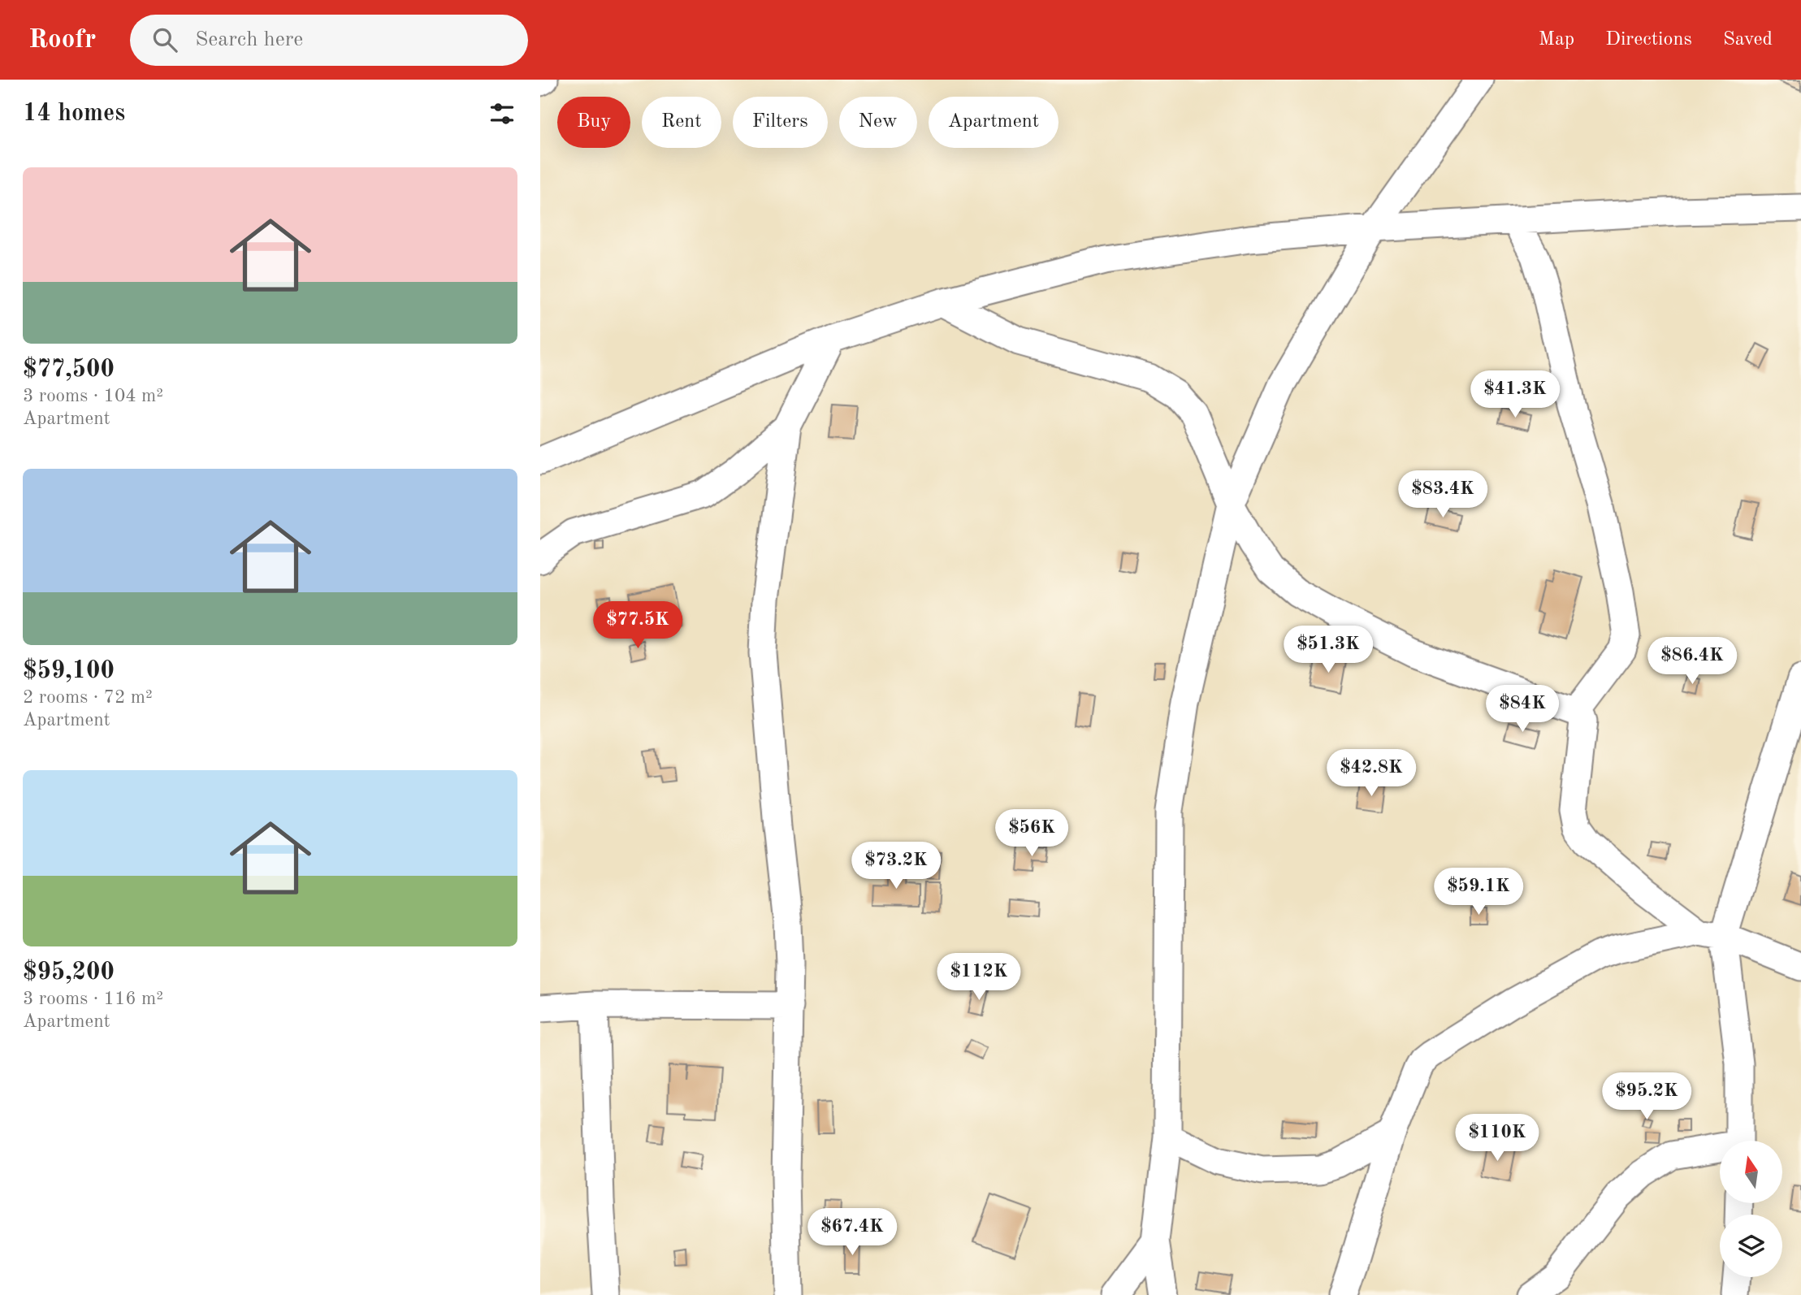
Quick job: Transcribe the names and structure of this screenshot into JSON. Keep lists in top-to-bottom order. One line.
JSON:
{"north":"top","page":{"header":"Roofr","search":"Search here","nav":["Map","Directions","Saved"],"heading":"14 homes","chip":["Buy","Rent","Filters","New","Apartment"],"list":[{"name":"$77,500","note":"3 rooms · 104 m² · Apartment"},{"name":"$59,100","note":"2 rooms · 72 m² · Apartment"},{"name":"$95,200","note":"3 rooms · 116 m² · Apartment"}],"price":["$41.3K","$83.4K","$77.5K","$51.3K","$86.4K","$84K","$42.8K","$56K","$73.2K","$59.1K","$112K","$95.2K","$110K","$67.4K"]}}
